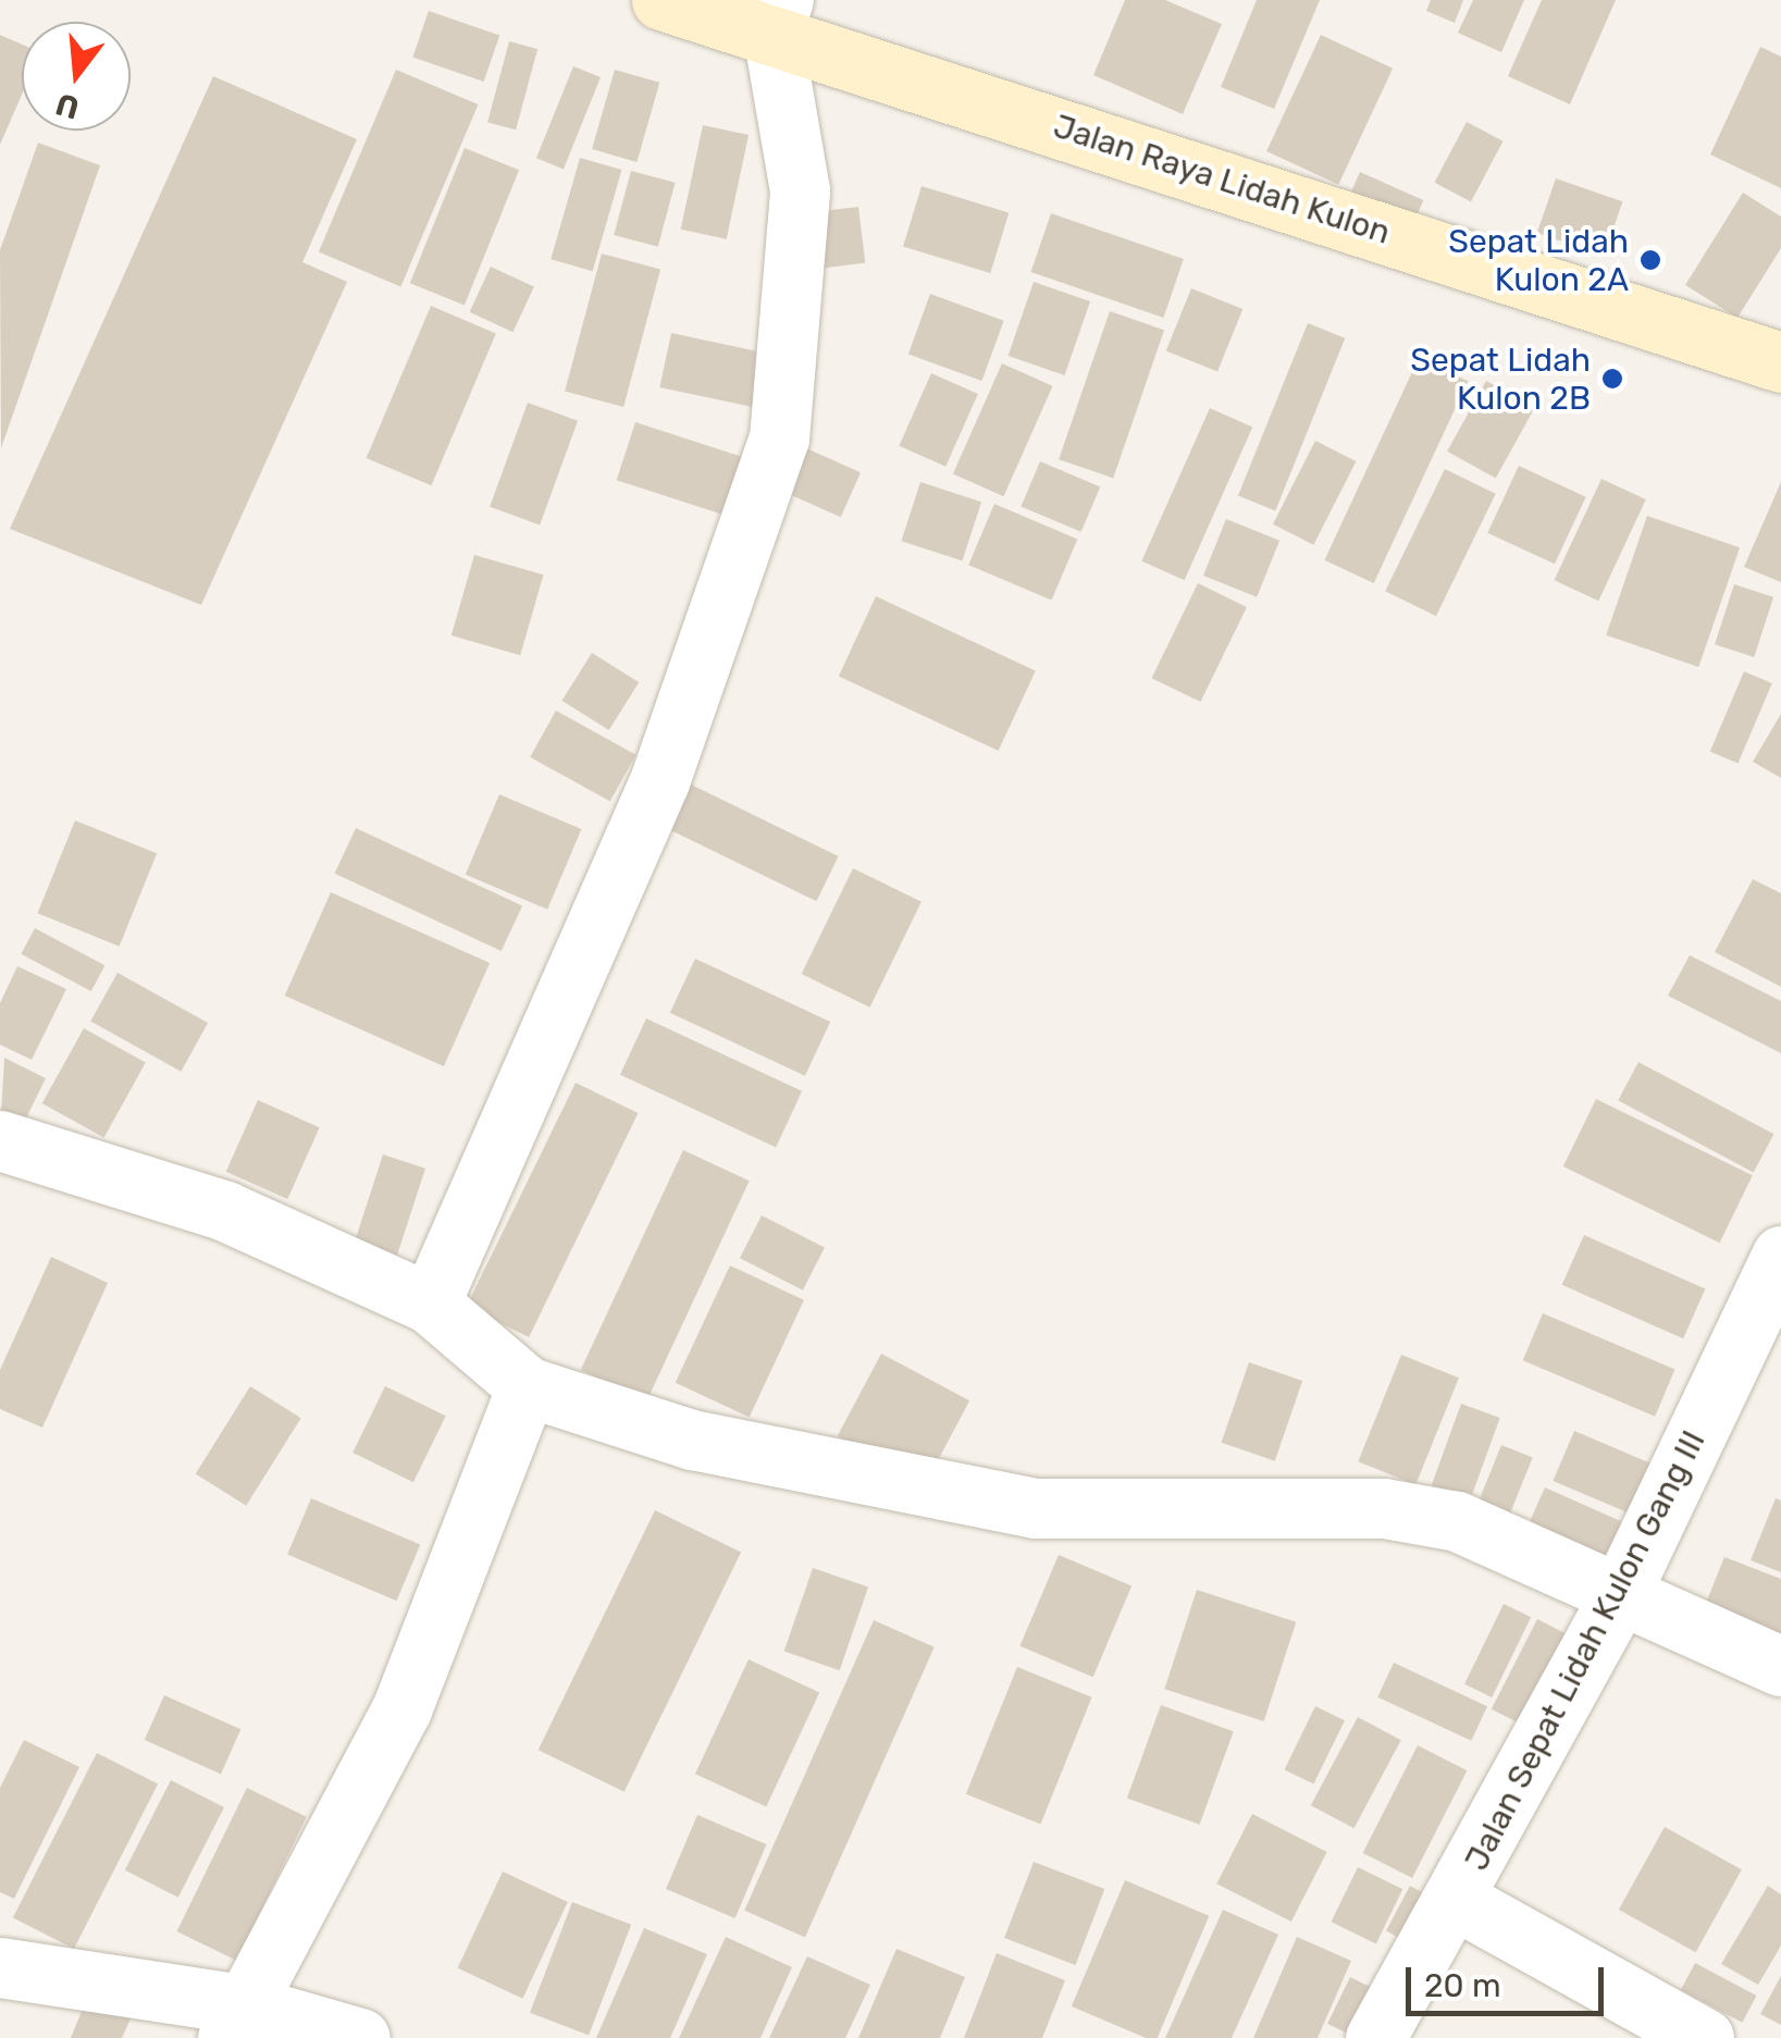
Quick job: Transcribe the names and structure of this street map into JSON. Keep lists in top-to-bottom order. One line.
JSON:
{"streets":{"main road":["Jalan Raya Lidah Kulon"],"street":["Jalan Sepat Lidah Kulon Gang III"]},"places":["Sepat Lidah Kulon 2A","Sepat Lidah Kulon 2B"],"scale_bar":"20 m","north":"bottom"}
